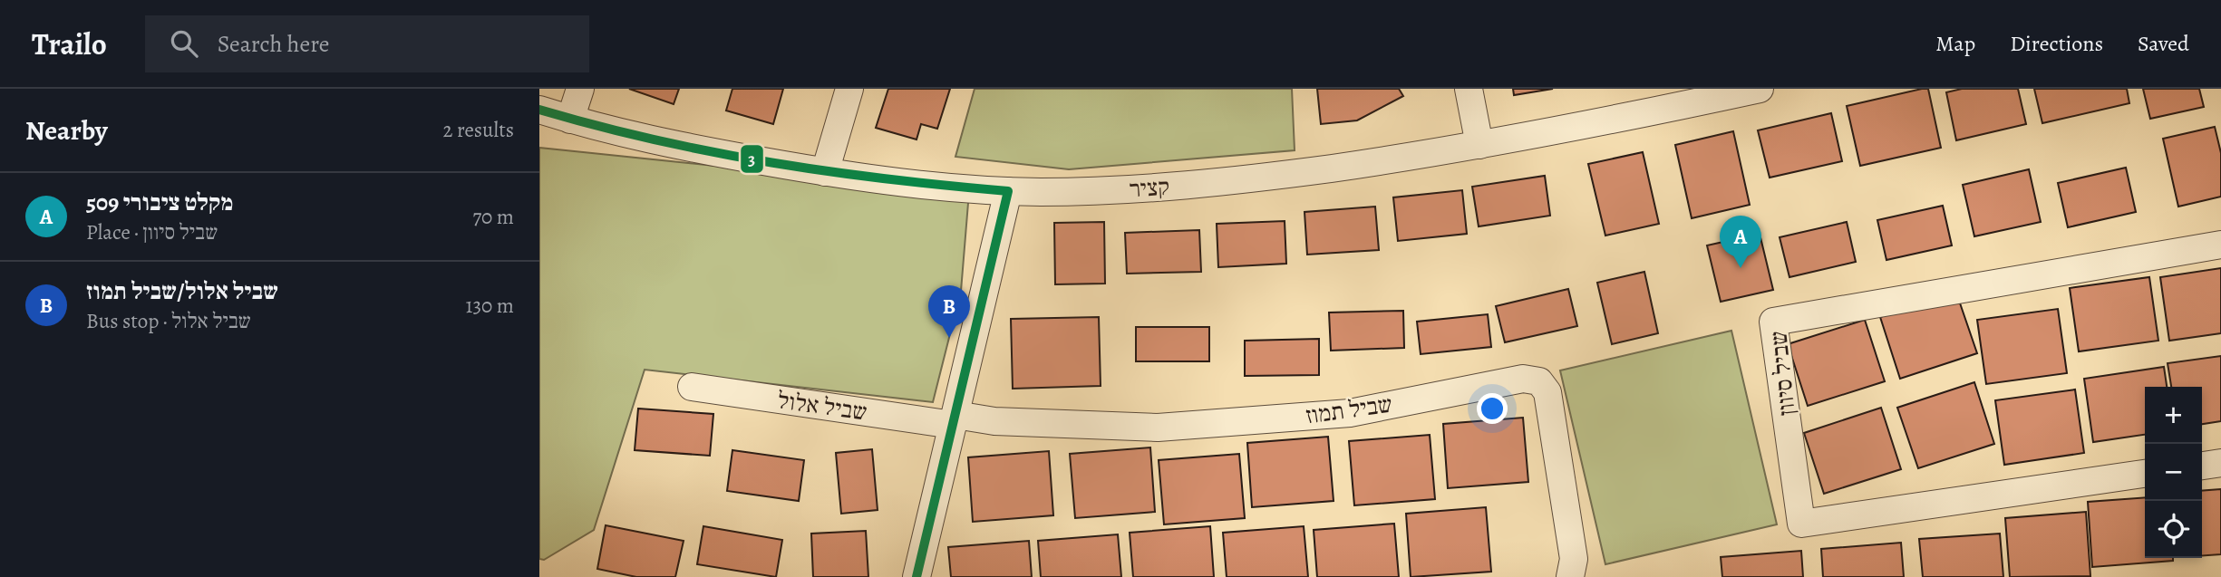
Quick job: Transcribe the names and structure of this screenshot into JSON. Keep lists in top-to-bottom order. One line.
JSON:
{"streets":{"street":["קציר","שביל סיוון","שביל אלול","שביל תמוז"]},"crossings":[["שביל אלול","שביל תמוז"]],"lines":["transit line 3"],"page":{"header":"Trailo","search":"Search here","nav":["Map","Directions","Saved"],"heading":["Nearby","2 results"],"list":[{"mark":"A","name":"מקלט ציבורי 509","note":"Place · שביל סיוון","value":"70 m"},{"mark":"B","name":"שביל אלול/שביל תמוז","note":"Bus stop · שביל אלול","value":"130 m"}],"pins":["A","B"],"map_buttons":["+","−"]}}
